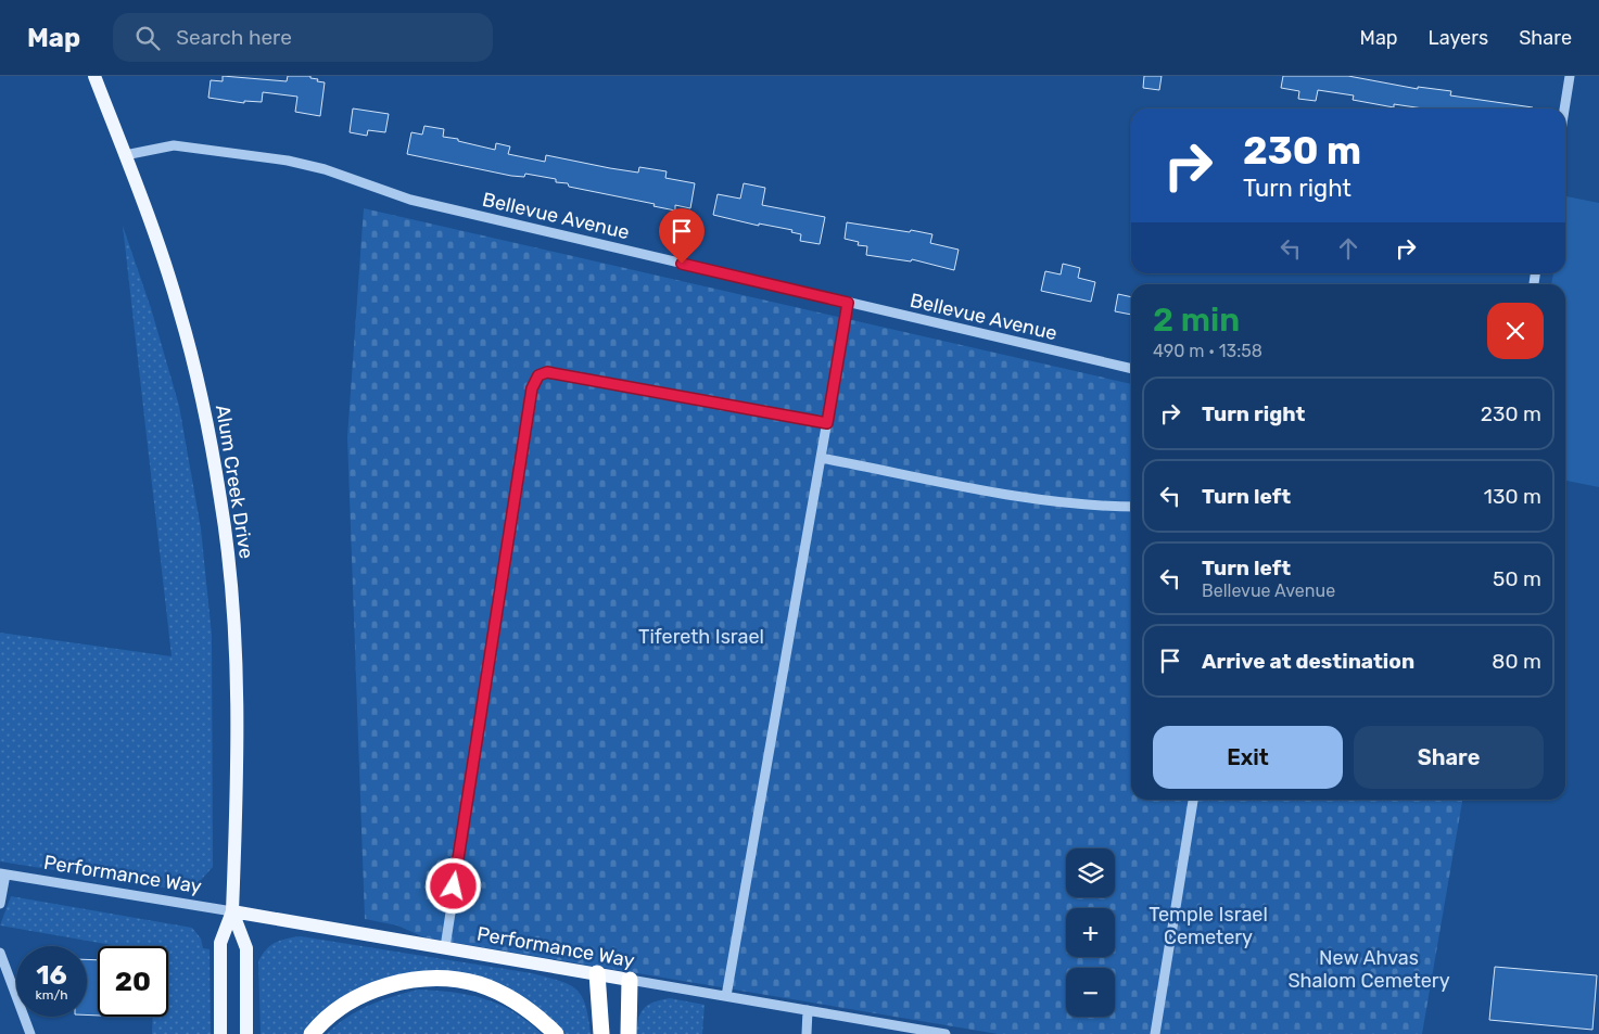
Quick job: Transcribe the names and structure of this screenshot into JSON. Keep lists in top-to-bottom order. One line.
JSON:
{"streets":{"main road":["Alum Creek Drive","Performance Way"],"street":["Bellevue Avenue"]},"crossings":[["Bellevue Avenue","Alum Creek Drive"],["Alum Creek Drive","Performance Way"]],"parks":["Tifereth Israel","Temple Israel Cemetery","New Ahvas Shalom Cemetery"],"page":{"header":"Map","search":"Search here","nav":["Map","Layers","Share"],"turn":["230 m","Turn right"],"heading":["2 min","490 m · 13:58"],"list":[{"name":"Turn right","value":"230 m"},{"name":"Turn left","value":"130 m"},{"name":"Turn left","note":"Bellevue Avenue","value":"50 m"},{"name":"Arrive at destination","value":"80 m"}],"buttons":["Exit","Share"],"map_buttons":["+","−"],"speed":"16 km/h","limit":"20"}}
